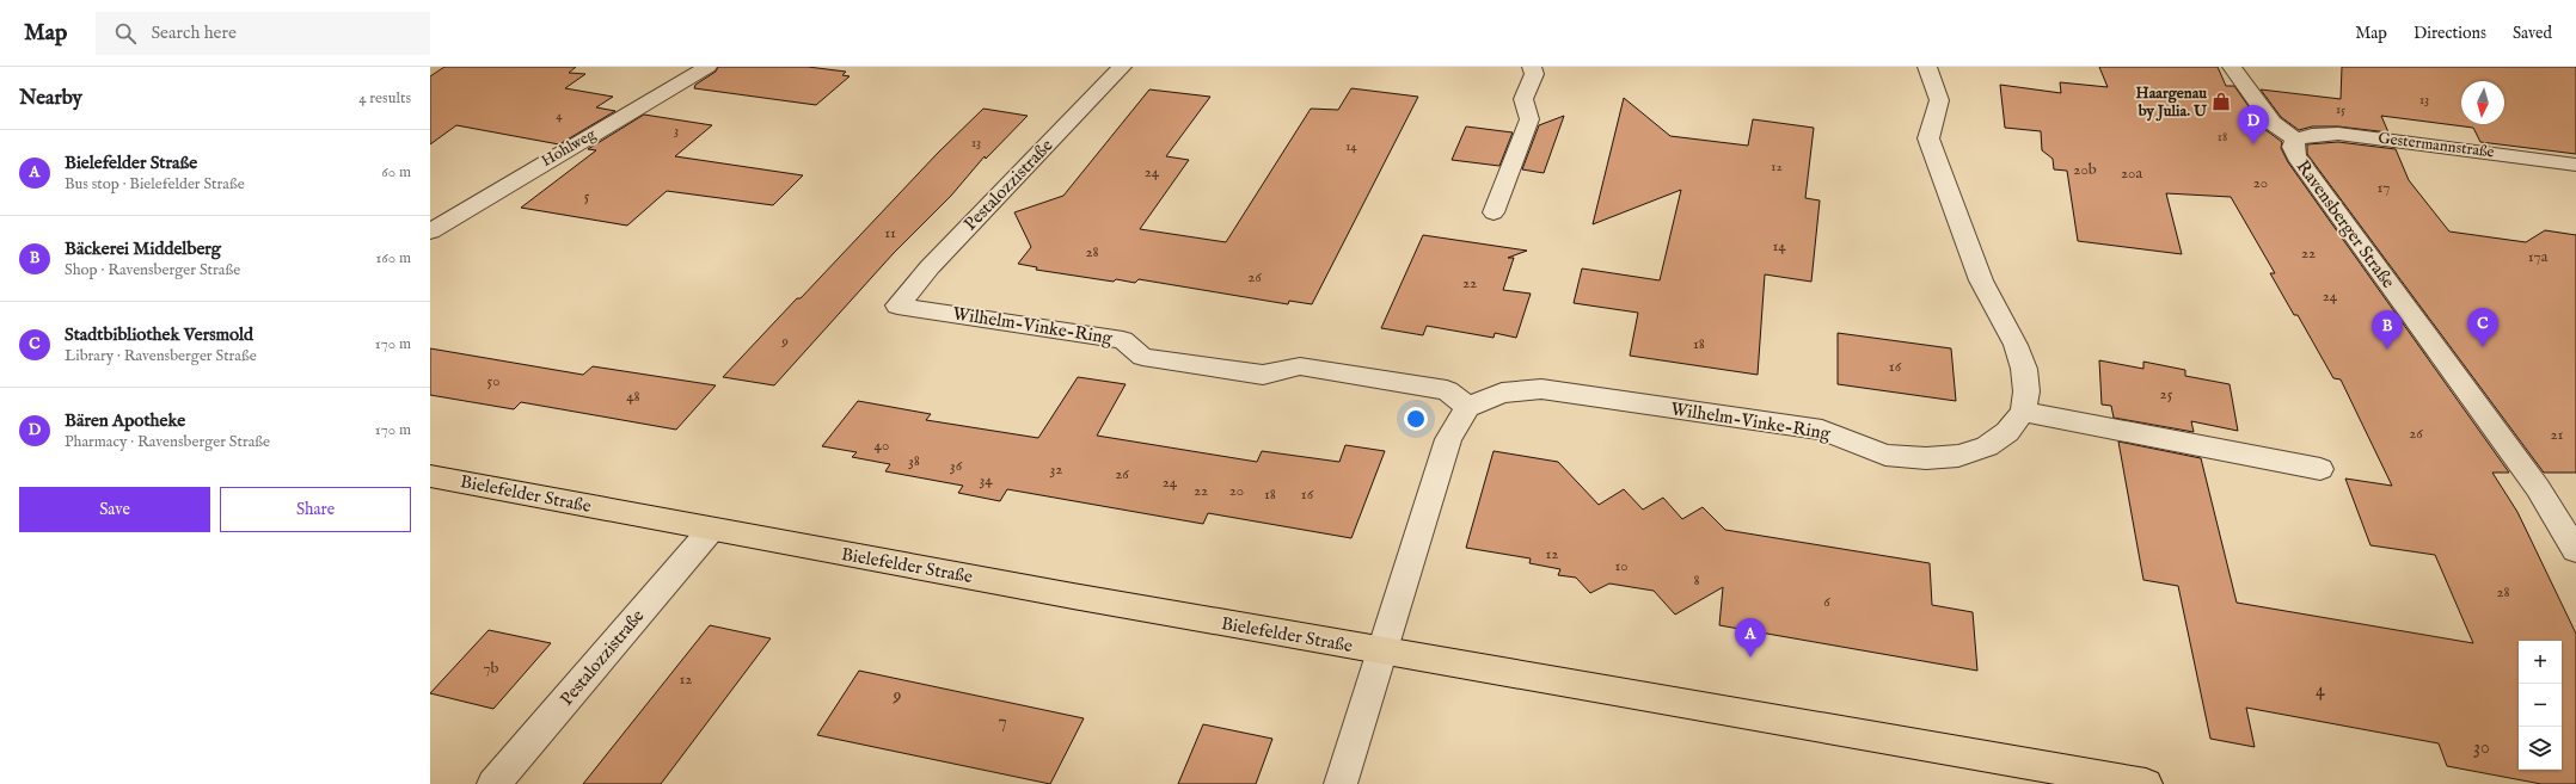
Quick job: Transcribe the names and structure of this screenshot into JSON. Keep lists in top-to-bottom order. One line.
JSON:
{"streets":{"main road":["Bielefelder Straße"],"street":["Gestermannstraße","Hohlweg","Pestalozzistraße","Ravensberger Straße","Wilhelm-Vinke-Ring"]},"crossings":[["Gestermannstraße","Ravensberger Straße"],["Pestalozzistraße","Wilhelm-Vinke-Ring"],["Pestalozzistraße","Bielefelder Straße"]],"places":{"shop":["Haargenau by Julia. U"]},"house_numbers":["13","15","4","3","18","13","14","12","20b","24","20a","20","17","5","11","14","28","22","17a","26","22","24","9","18","16","50","25","48","26","21","40","38","36","32","26","34","24","22","20","18","16","12","10","8","28","6","7b","12","4","9","7","30"],"north":"bottom","page":{"header":"Map","search":"Search here","nav":["Map","Directions","Saved"],"heading":["Nearby","4 results"],"pins":["D","C","B","A"],"list":[{"mark":"A","name":"Bielefelder Straße","note":"Bus stop · Bielefelder Straße","value":"60 m"},{"mark":"B","name":"Bäckerei Middelberg","note":"Shop · Ravensberger Straße","value":"160 m"},{"mark":"C","name":"Stadtbibliothek Versmold","note":"Library · Ravensberger Straße","value":"170 m"},{"mark":"D","name":"Bären Apotheke","note":"Pharmacy · Ravensberger Straße","value":"170 m"}],"buttons":["Save","Share"],"map_buttons":["+","−"]}}
